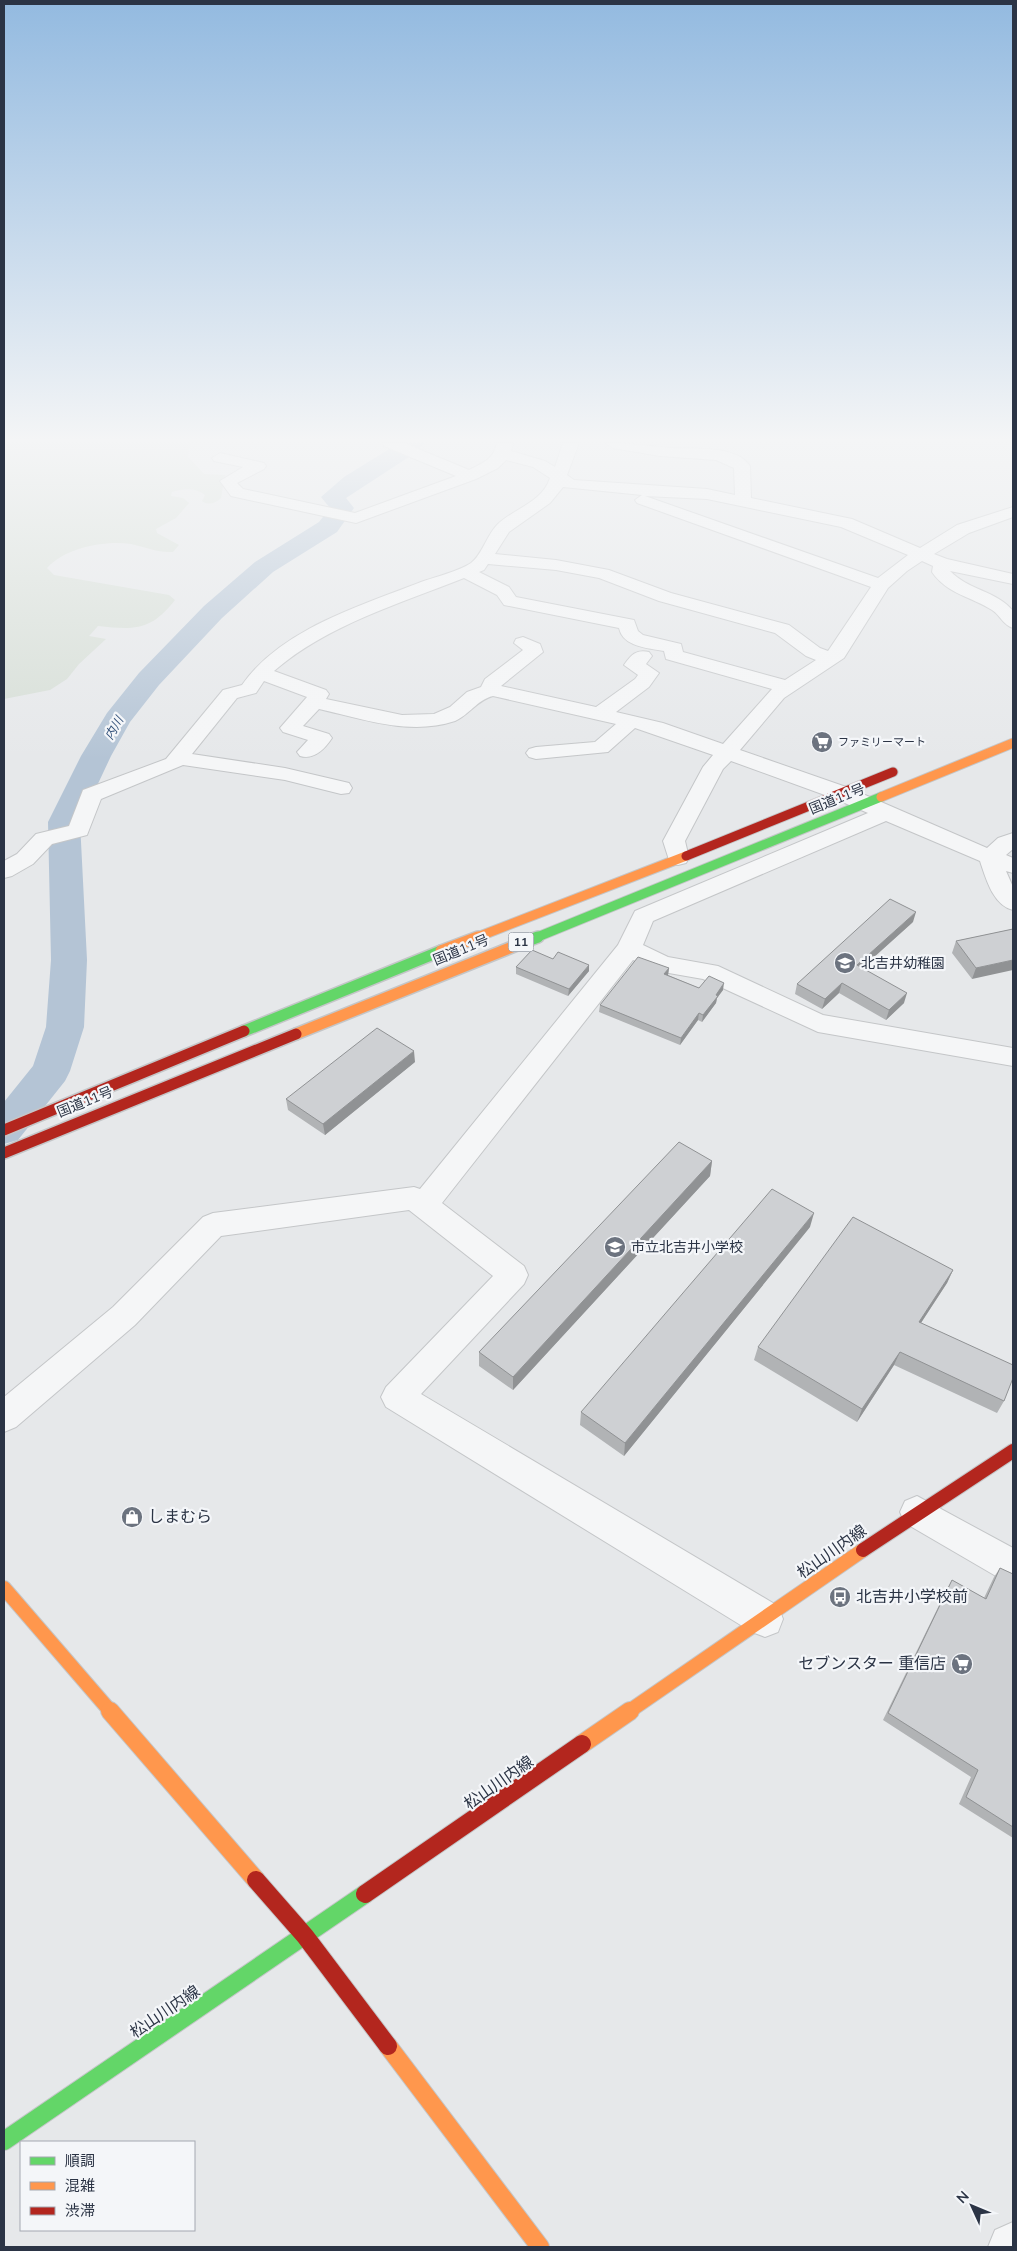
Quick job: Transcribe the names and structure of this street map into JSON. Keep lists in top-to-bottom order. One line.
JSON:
{"streets":{"main road":["国道11号","11","松山川内線"]},"water":["内川"],"places":{"supermarket":["ファミリーマート","セブンスター 重信店"],"school or university":["北吉井幼稚園","市立北吉井小学校"],"shop":["しまむら"],"bus stop":["北吉井小学校前"]},"legend":["順調","混雑","渋滞"],"north":"top left"}
